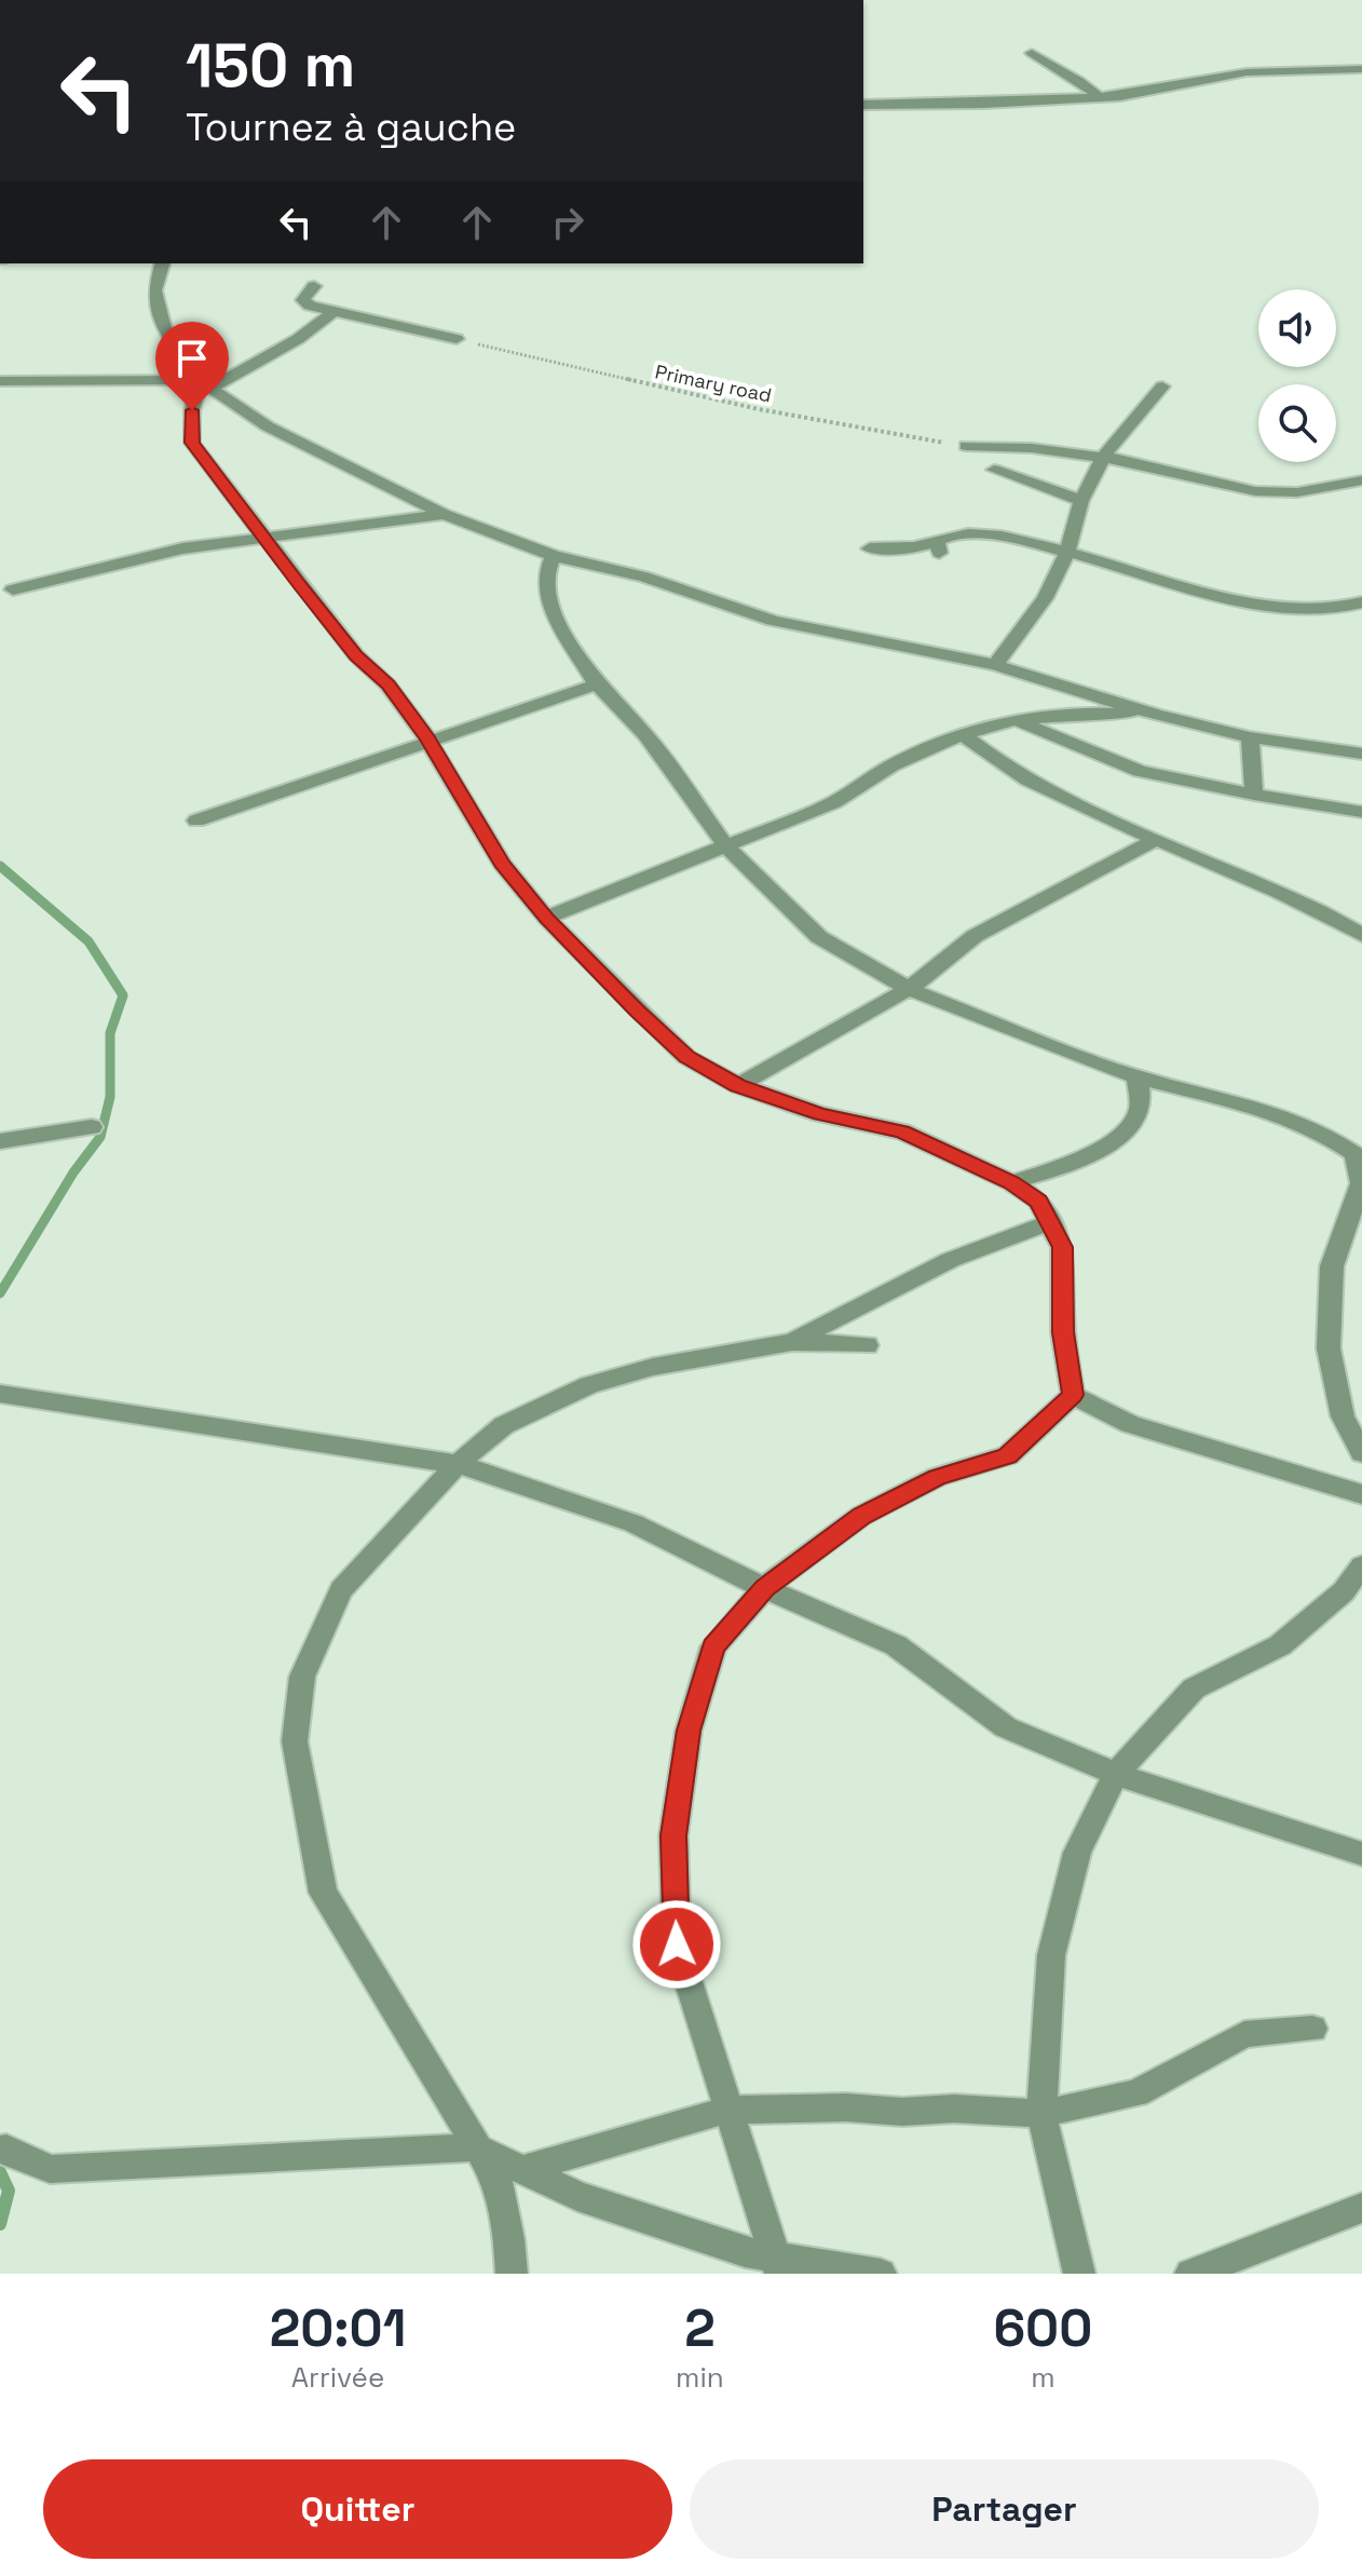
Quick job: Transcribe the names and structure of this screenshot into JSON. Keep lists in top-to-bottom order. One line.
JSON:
{"streets":{"path":["Primary road"]},"page":{"turn":["150 m","Tournez à gauche"],"eta":["20:01","Arrivée","2","min","600","m"],"buttons":["Quitter","Partager"]}}
